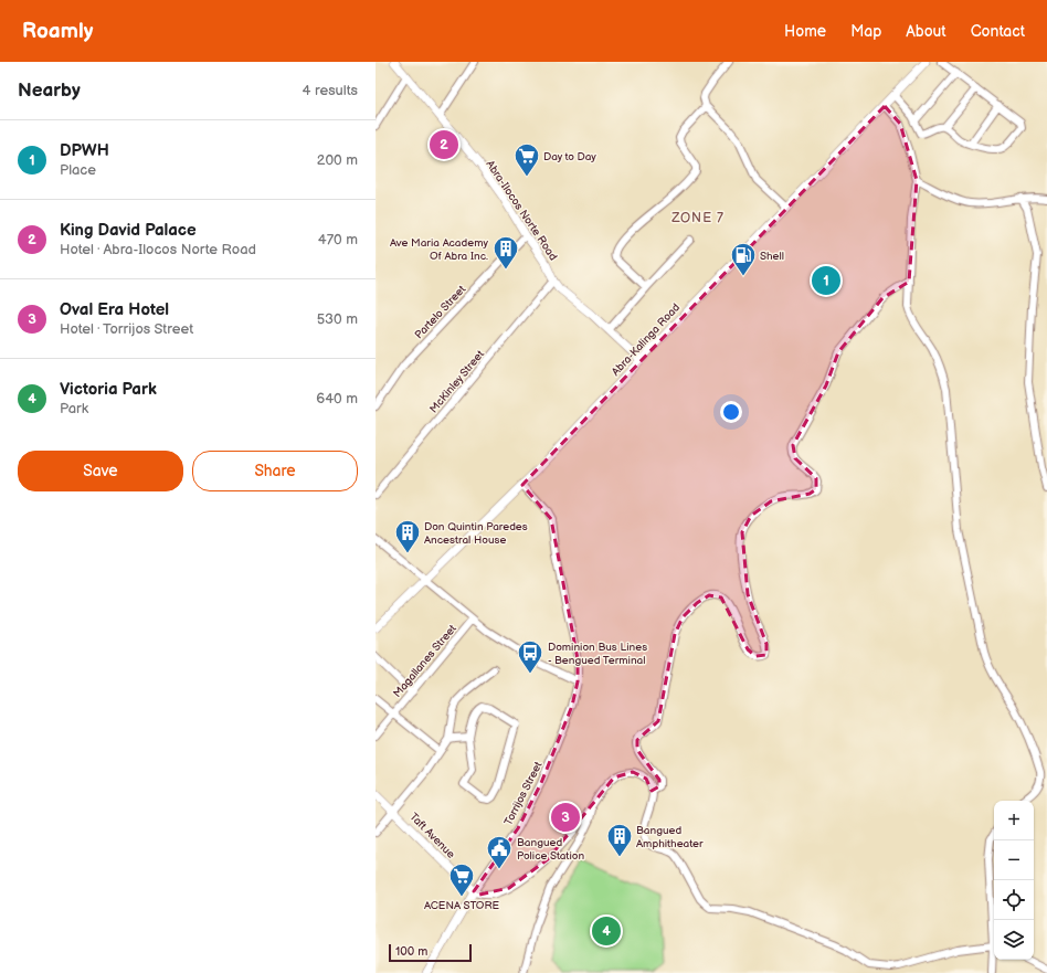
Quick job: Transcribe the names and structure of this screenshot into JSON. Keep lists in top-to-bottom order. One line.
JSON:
{"streets":{"main road":["Abra-Ilocos Norte Road","Abra-Kalinga Road","Torrijos Street","Taft Avenue"],"street":["Partelo Street","McKinley Street","Magallanes Street"]},"crossings":[["Abra-Ilocos Norte Road","Partelo Street"],["Abra-Ilocos Norte Road","Abra-Kalinga Road"],["Abra-Ilocos Norte Road","McKinley Street"],["Abra-Kalinga Road","Torrijos Street"],["Torrijos Street","Taft Avenue"]],"districts":["ZONE 7"],"places":{"supermarket":["Day to Day","ACENA STORE"],"building":["Ave Maria Academy Of Abra Inc.","Don Quintin Paredes Ancestral House","Bangued Amphitheater"],"fuel station":["Shell"],"bus stop":["Dominion Bus Lines - Bengued Terminal"],"public building":["Bangued Police Station"]},"scale_bar":"100 m","page":{"header":"Roamly","nav":["Home","Map","About","Contact"],"heading":["Nearby","4 results"],"list":[{"mark":"1","name":"DPWH","note":"Place","value":"200 m"},{"mark":"2","name":"King David Palace","note":"Hotel · Abra-Ilocos Norte Road","value":"470 m"},{"mark":"3","name":"Oval Era Hotel","note":"Hotel · Torrijos Street","value":"530 m"},{"mark":"4","name":"Victoria Park","note":"Park","value":"640 m"}],"pins":["2","1","3","4"],"buttons":["Save","Share"],"map_buttons":["+","−"],"scale":"100 m"}}
